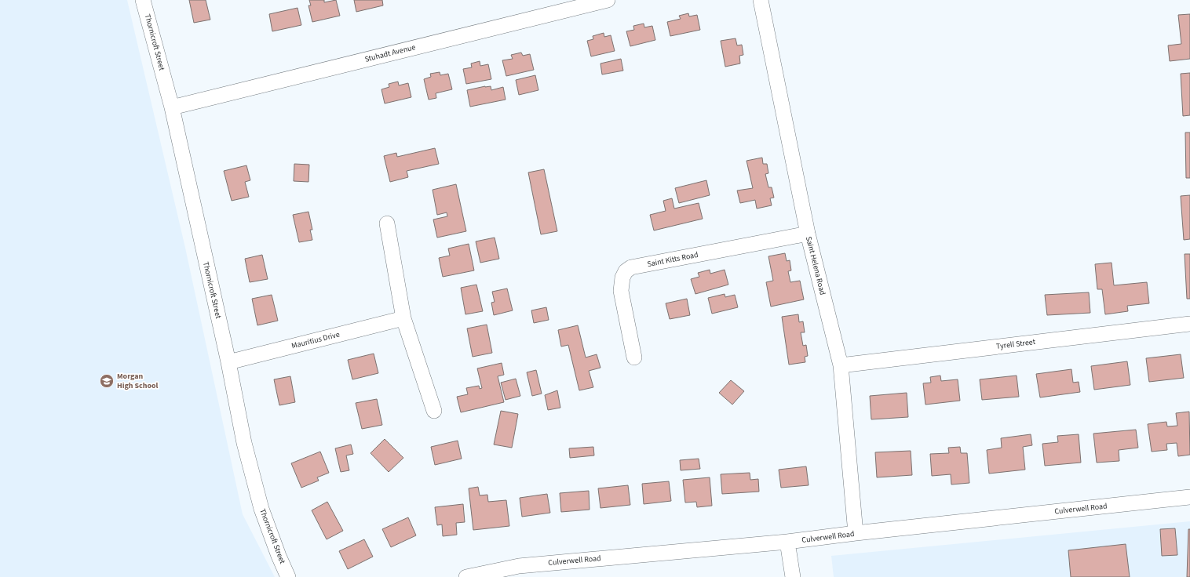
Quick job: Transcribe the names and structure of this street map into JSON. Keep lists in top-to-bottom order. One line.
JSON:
{"streets":{"street":["Thornicroft Street","Stuhadt Avenue","Saint Kitts Road","Saint Helena Road","Mauritius Drive","Tyrell Street","Culverwell Road"]},"crossings":[["Thornicroft Street","Stuhadt Avenue"],["Thornicroft Street","Mauritius Drive"],["Saint Kitts Road","Saint Helena Road"],["Saint Helena Road","Tyrell Street"],["Saint Helena Road","Culverwell Road"]],"places":{"school or university":["Morgan High School"]}}
